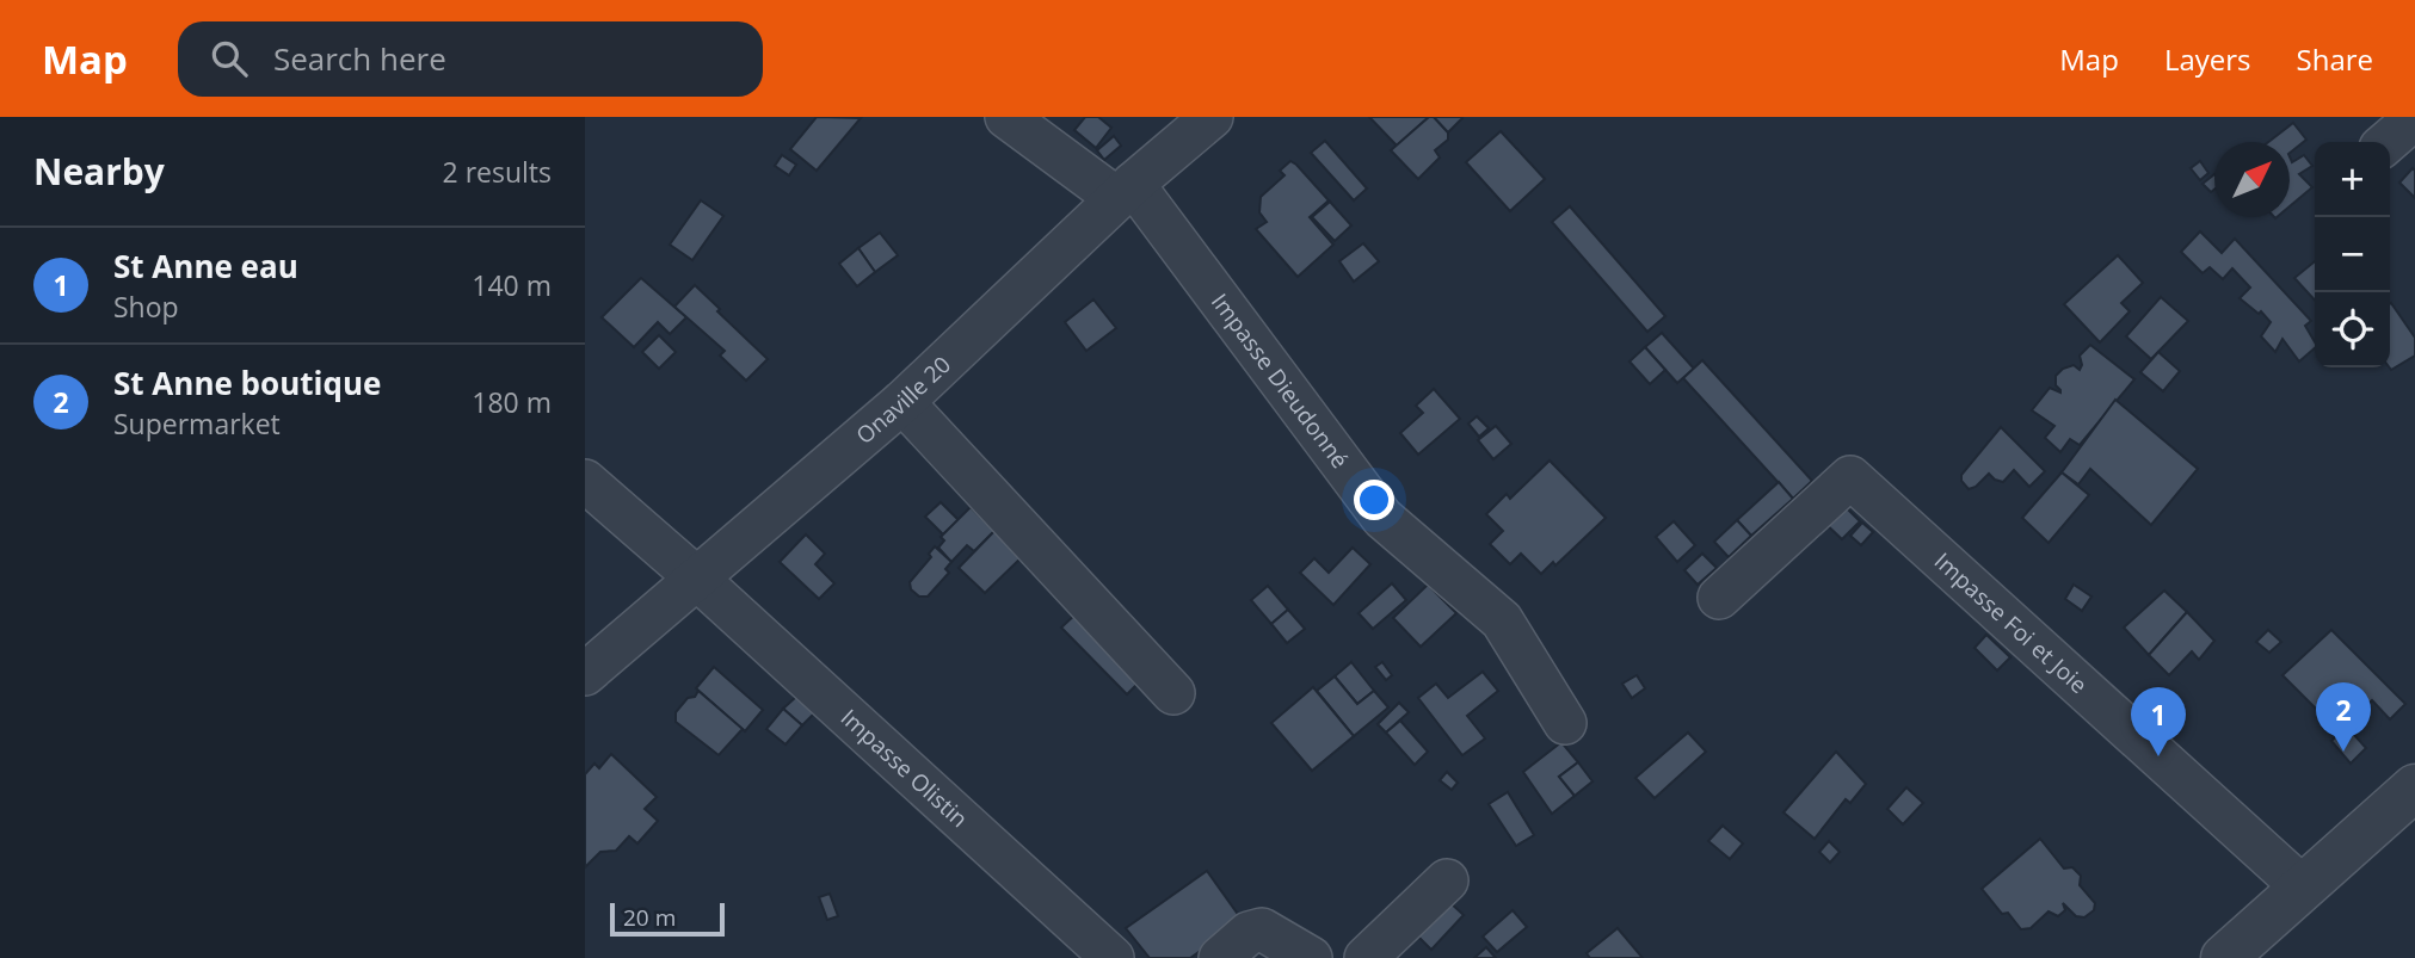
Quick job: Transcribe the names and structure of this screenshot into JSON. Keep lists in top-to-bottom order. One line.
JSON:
{"streets":{"street":["Impasse Dieudonné","Onaville 20","Impasse Foi et Joie","Impasse Olistin"]},"crossings":[["Impasse Dieudonné","Onaville 20"],["Onaville 20","Impasse Olistin"]],"scale_bar":"20 m","north":"top right","page":{"header":"Map","search":"Search here","nav":["Map","Layers","Share"],"heading":["Nearby","2 results"],"map_buttons":["+","−"],"list":[{"mark":"1","name":"St Anne eau","note":"Shop","value":"140 m"},{"mark":"2","name":"St Anne boutique","note":"Supermarket","value":"180 m"}],"pins":["2","1"],"scale":"20 m"}}
